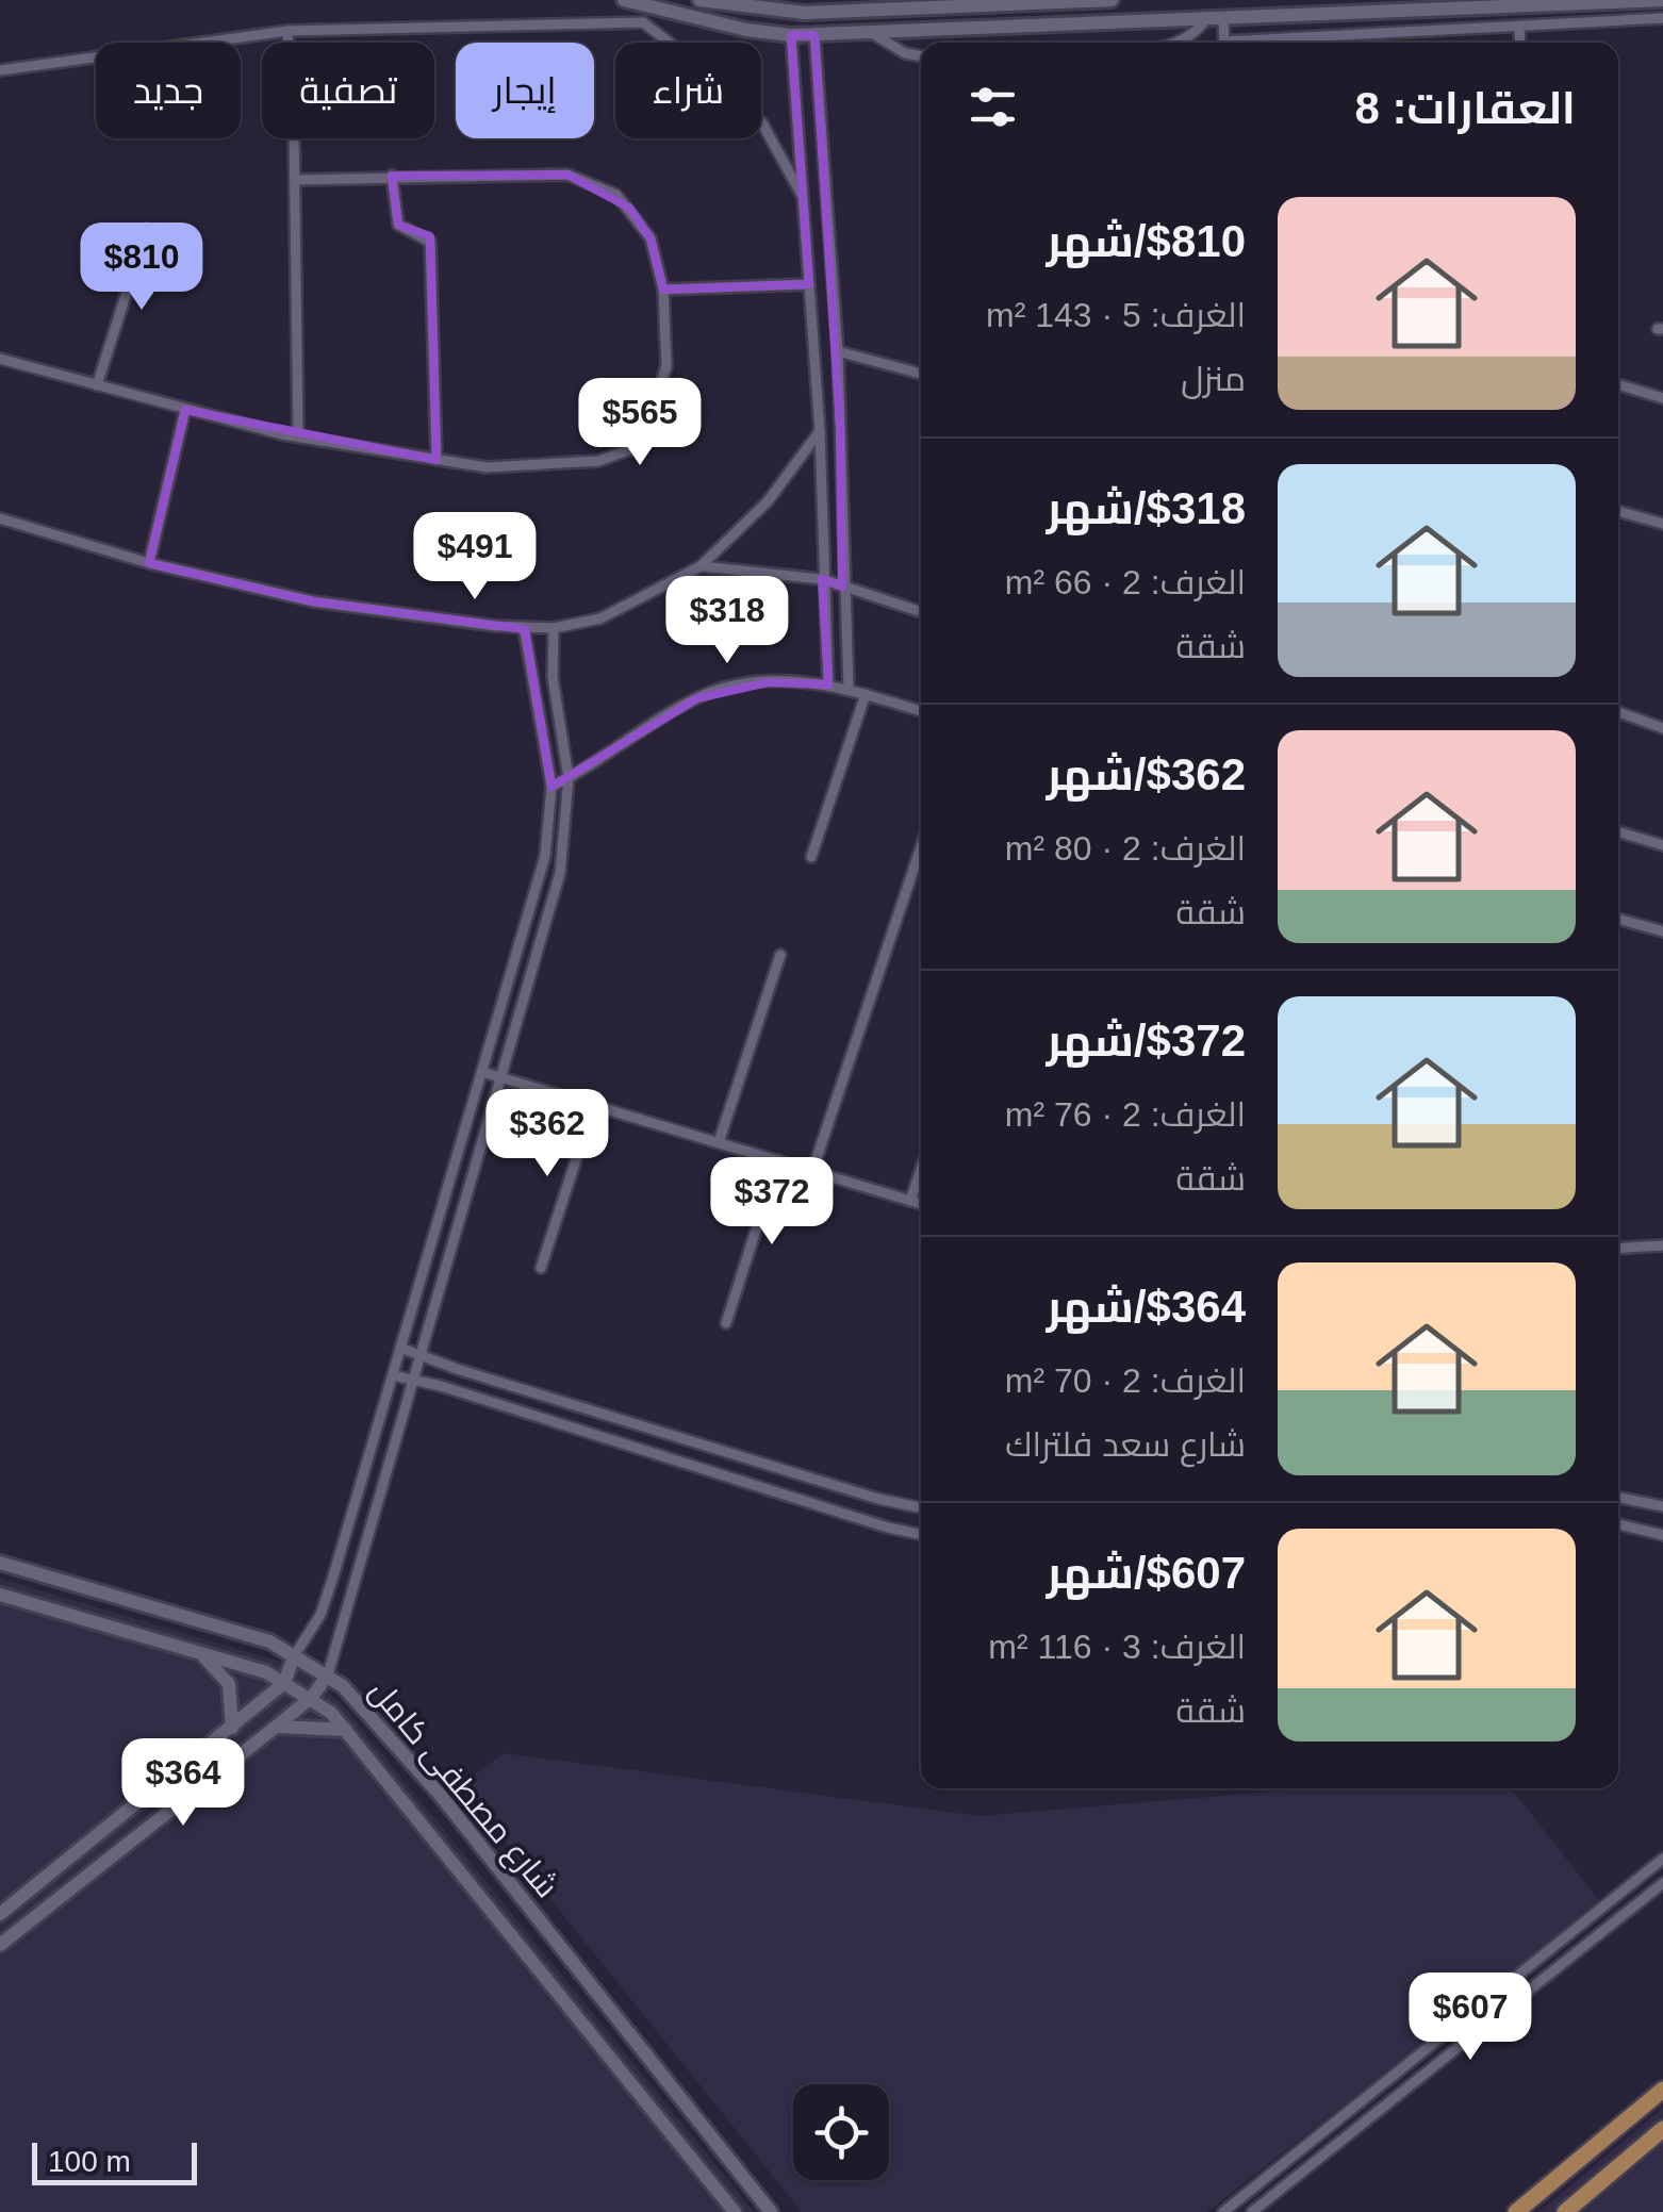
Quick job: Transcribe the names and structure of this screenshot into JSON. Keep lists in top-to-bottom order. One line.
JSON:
{"streets":{"street":["شارع مصطفى كامل"]},"scale_bar":"100 m","page":{"chip":["شراء","إيجار","تصفية","جديد"],"heading":"العقارات: 8","list":[{"name":"$810/شهر","note":"الغرف: 5 · 143 m² · منزل"},{"name":"$318/شهر","note":"الغرف: 2 · 66 m² · شقة"},{"name":"$362/شهر","note":"الغرف: 2 · 80 m² · شقة"},{"name":"$372/شهر","note":"الغرف: 2 · 76 m² · شقة"},{"name":"$364/شهر","note":"الغرف: 2 · 70 m² · شارع سعد فلتراك"},{"name":"$607/شهر","note":"الغرف: 3 · 116 m² · شقة"}],"price":["$810","$565","$491","$318","$362","$372","$364","$607"],"scale":"100 m"}}
